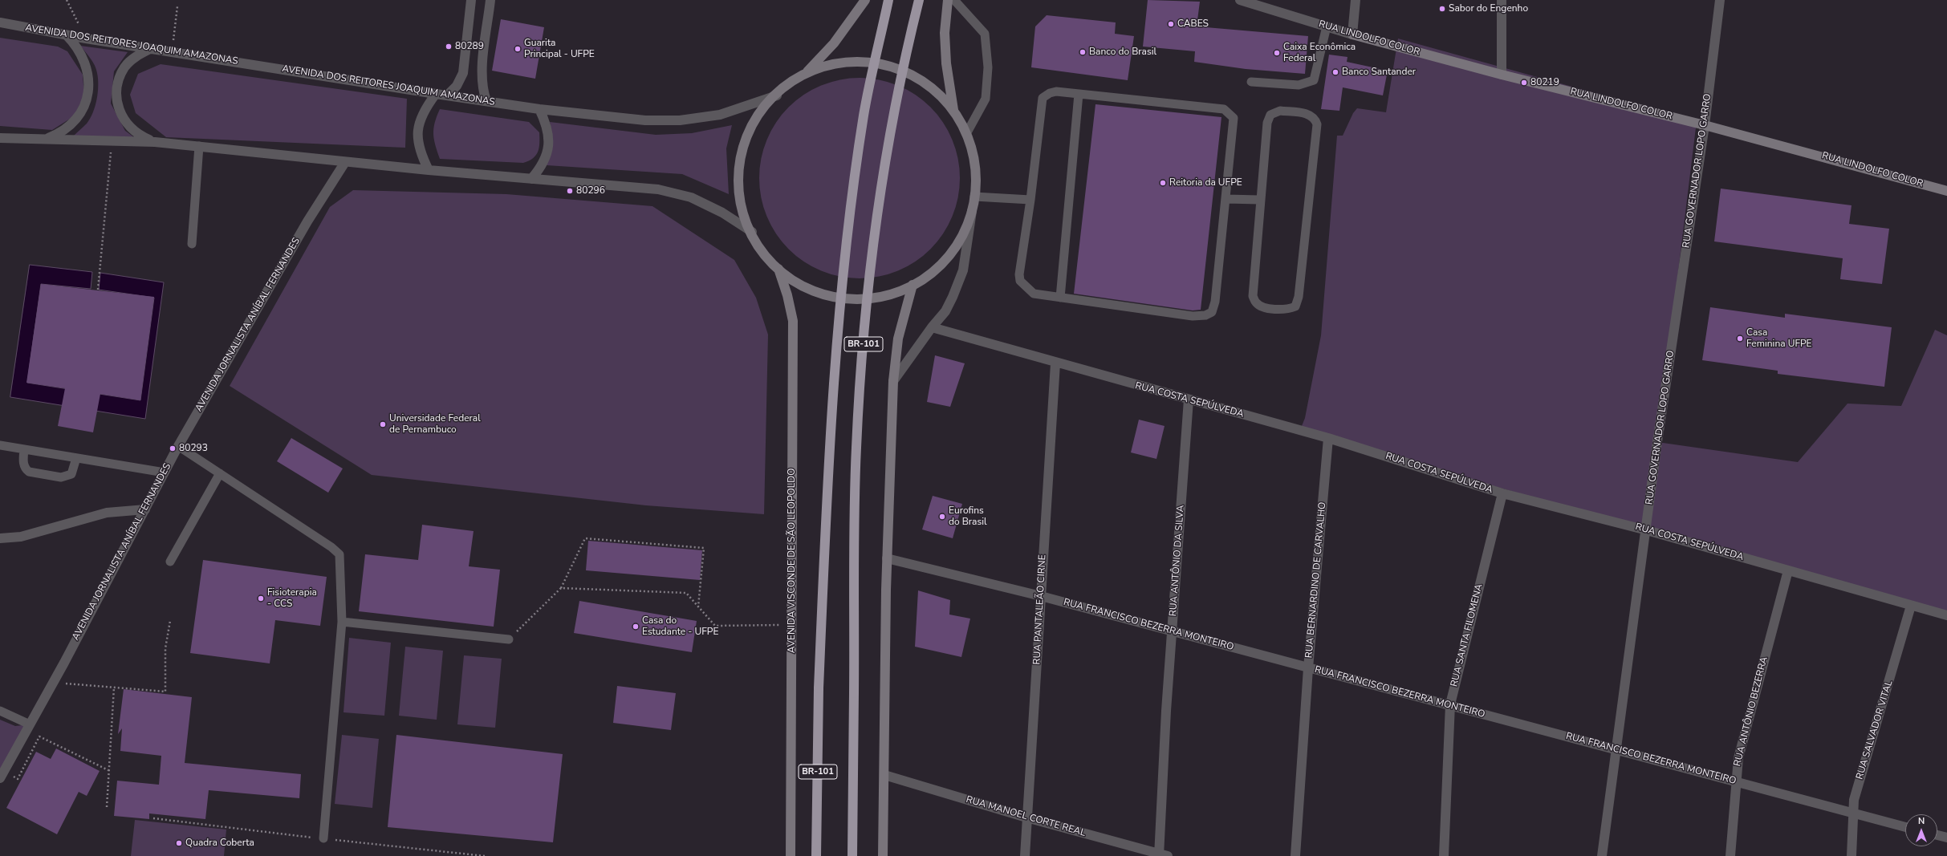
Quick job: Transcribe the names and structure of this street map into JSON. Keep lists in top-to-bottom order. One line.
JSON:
{"streets":{"highway":["BR-101"],"main road":["RUA LINDOLFO COLOR","AVENIDA VISCONDE DE SÃO LEOPOLDO"],"street":["AVENIDA DOS REITORES JOAQUIM AMAZONAS","RUA GOVERNADOR LOPO GARRO","AVENIDA JORNALISTA ANÍBAL FERNANDES","RUA COSTA SEPÚLVEDA","RUA ANTÔNIO DA SILVA","RUA BERNARDINO DE CARVALHO","RUA PANTALEÃO CIRNE","RUA FRANCISCO BEZERRA MONTEIRO","RUA SANTA FILOMENA","RUA ANTÔNIO BEZERRA","RUA SALVADOR VITAL","RUA MANOEL CORTE REAL"]},"crossings":[["RUA LINDOLFO COLOR","RUA GOVERNADOR LOPO GARRO"],["RUA GOVERNADOR LOPO GARRO","RUA COSTA SEPÚLVEDA"],["RUA GOVERNADOR LOPO GARRO","RUA FRANCISCO BEZERRA MONTEIRO"],["RUA COSTA SEPÚLVEDA","RUA ANTÔNIO DA SILVA"],["RUA COSTA SEPÚLVEDA","RUA BERNARDINO DE CARVALHO"],["RUA COSTA SEPÚLVEDA","RUA PANTALEÃO CIRNE"],["RUA COSTA SEPÚLVEDA","RUA SANTA FILOMENA"],["RUA COSTA SEPÚLVEDA","RUA ANTÔNIO BEZERRA"],["RUA COSTA SEPÚLVEDA","RUA SALVADOR VITAL"],["RUA ANTÔNIO DA SILVA","RUA FRANCISCO BEZERRA MONTEIRO"],["RUA ANTÔNIO DA SILVA","RUA MANOEL CORTE REAL"],["RUA BERNARDINO DE CARVALHO","RUA FRANCISCO BEZERRA MONTEIRO"],["RUA PANTALEÃO CIRNE","RUA FRANCISCO BEZERRA MONTEIRO"],["RUA PANTALEÃO CIRNE","RUA MANOEL CORTE REAL"],["RUA FRANCISCO BEZERRA MONTEIRO","RUA SANTA FILOMENA"],["RUA FRANCISCO BEZERRA MONTEIRO","RUA ANTÔNIO BEZERRA"],["RUA FRANCISCO BEZERRA MONTEIRO","RUA SALVADOR VITAL"]],"places":["Sabor do Engenho","CABES","80289","Guarita Principal - UFPE","Banco do Brasil","Caixa Econômica Federal","Banco Santander","80219","Reitoria da UFPE","80296","Casa Feminina UFPE","Universidade Federal de Pernambuco","80293","Eurofins do Brasil","Fisioterapia - CCS","Casa do Estudante - UFPE","Quadra Coberta"],"north":"top"}
